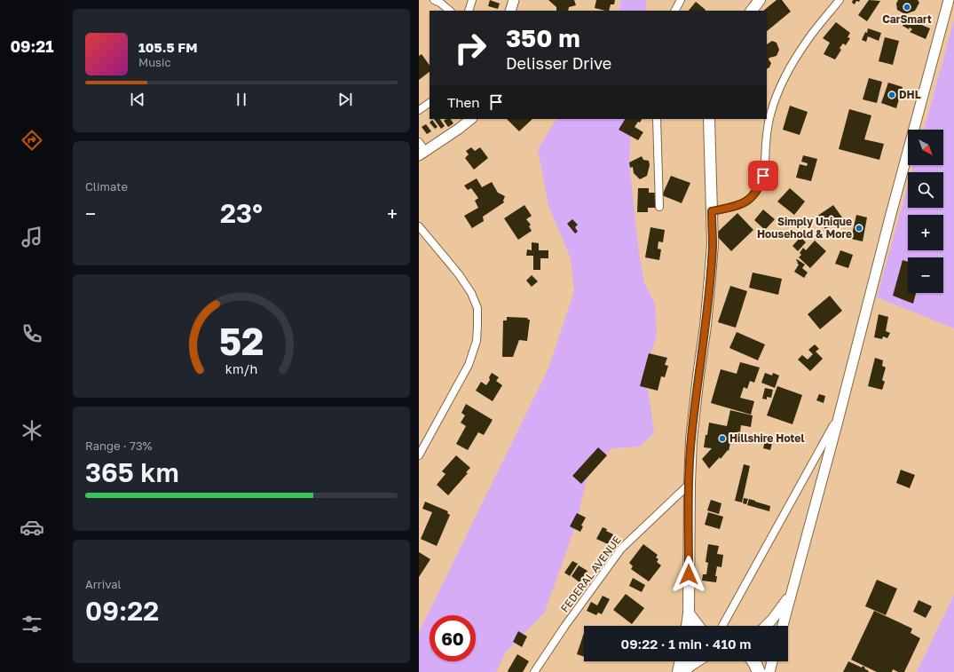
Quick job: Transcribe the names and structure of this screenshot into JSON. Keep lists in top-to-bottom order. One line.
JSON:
{"streets":{"street":["FEDERAL AVENUE"]},"places":["CarSmart","DHL","Simply Unique Household & More","Hillshire Hotel"],"north":"bottom right","page":{"tabs":"09:21","turn":["350 m","Delisser Drive"],"song":["105.5 FM","Music"],"then":"Then","map_buttons":["+","−"],"tile":["Climate",["Range · 73%","365 km"],["Arrival","09:22"]],"heat":["−","23°","+"],"limit":"60","trip":"09:22 · 1 min · 410 m","gauge":["52","km/h"]}}
